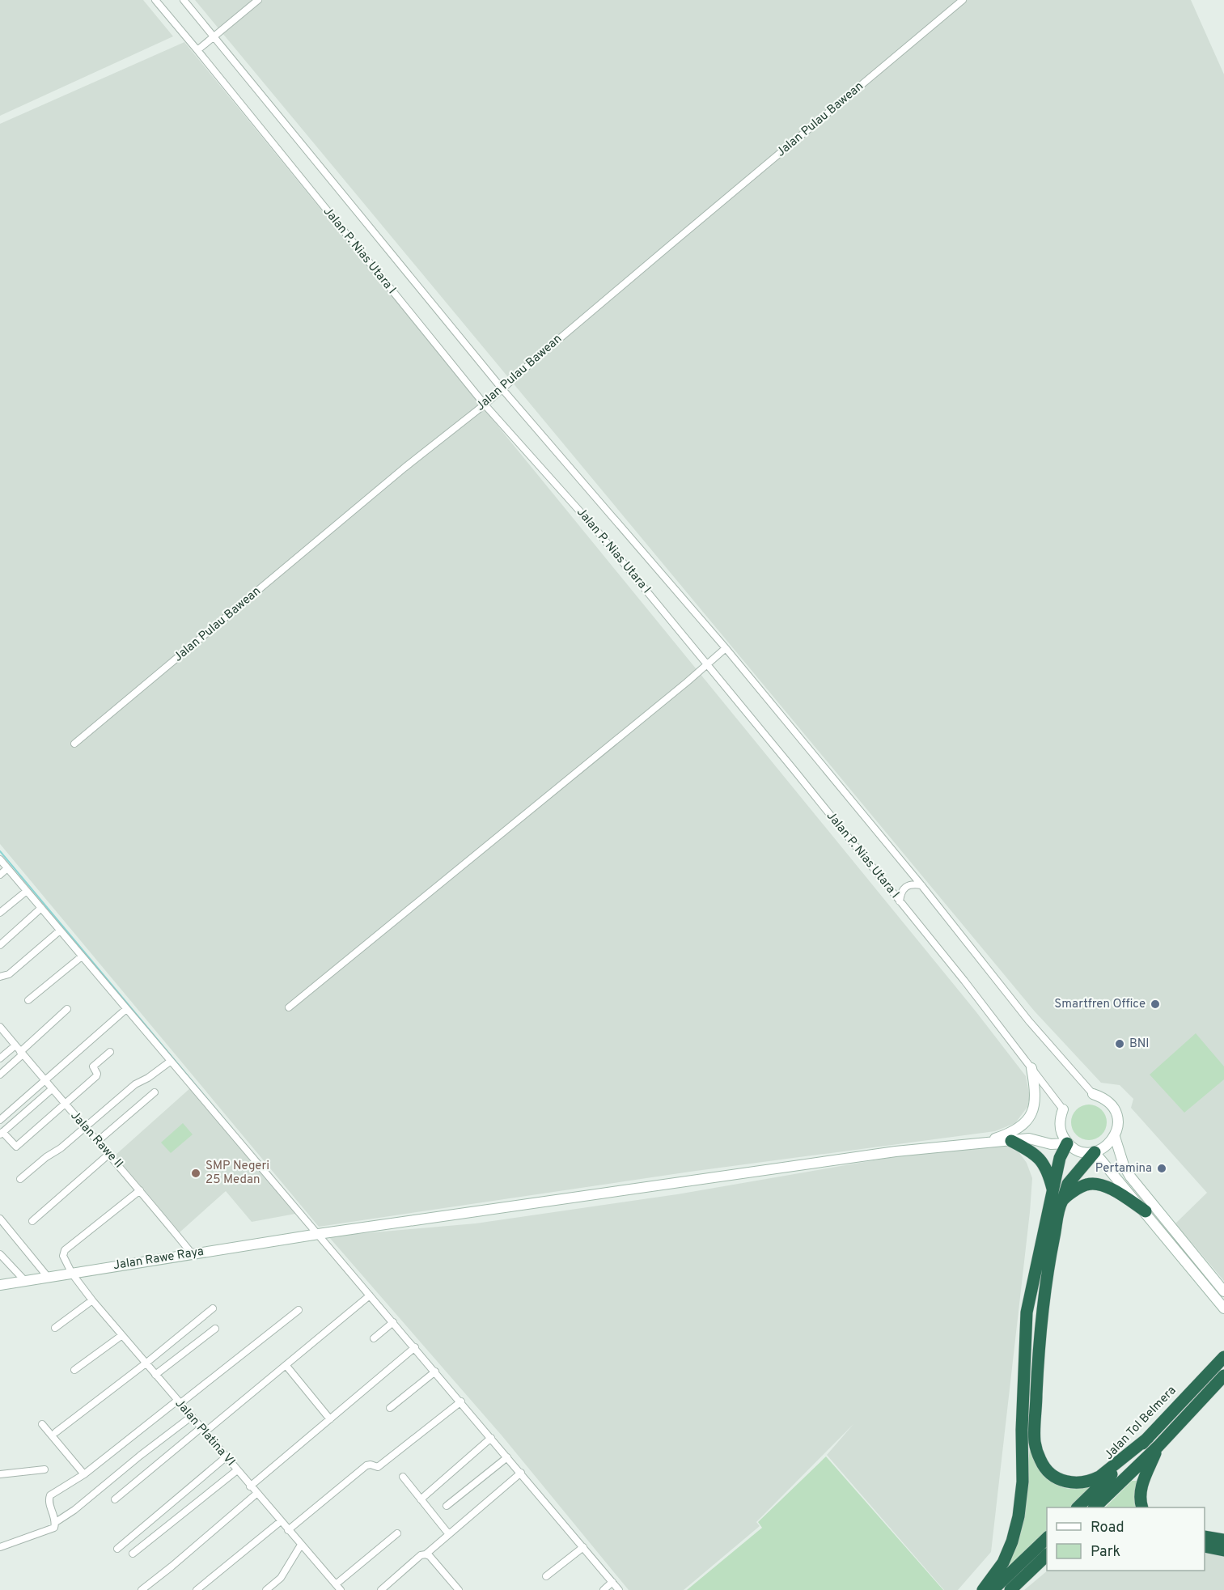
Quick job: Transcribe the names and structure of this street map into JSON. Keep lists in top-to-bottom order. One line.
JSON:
{"streets":{"highway":["Jalan Tol Belmera"],"street":["Jalan Pulau Bawean","Jalan P. Nias Utara I","Jalan Rawe II","Jalan Rawe Raya","Jalan Platina VI"]},"crossings":[["Jalan Pulau Bawean","Jalan P. Nias Utara I"],["Jalan Rawe II","Jalan Rawe Raya"],["Jalan Rawe II","Jalan Platina VI"],["Jalan Rawe Raya","Jalan Platina VI"]],"places":["Smartfren Office","BNI","Pertamina","SMP Negeri 25 Medan"],"legend":["Road","Park"]}
